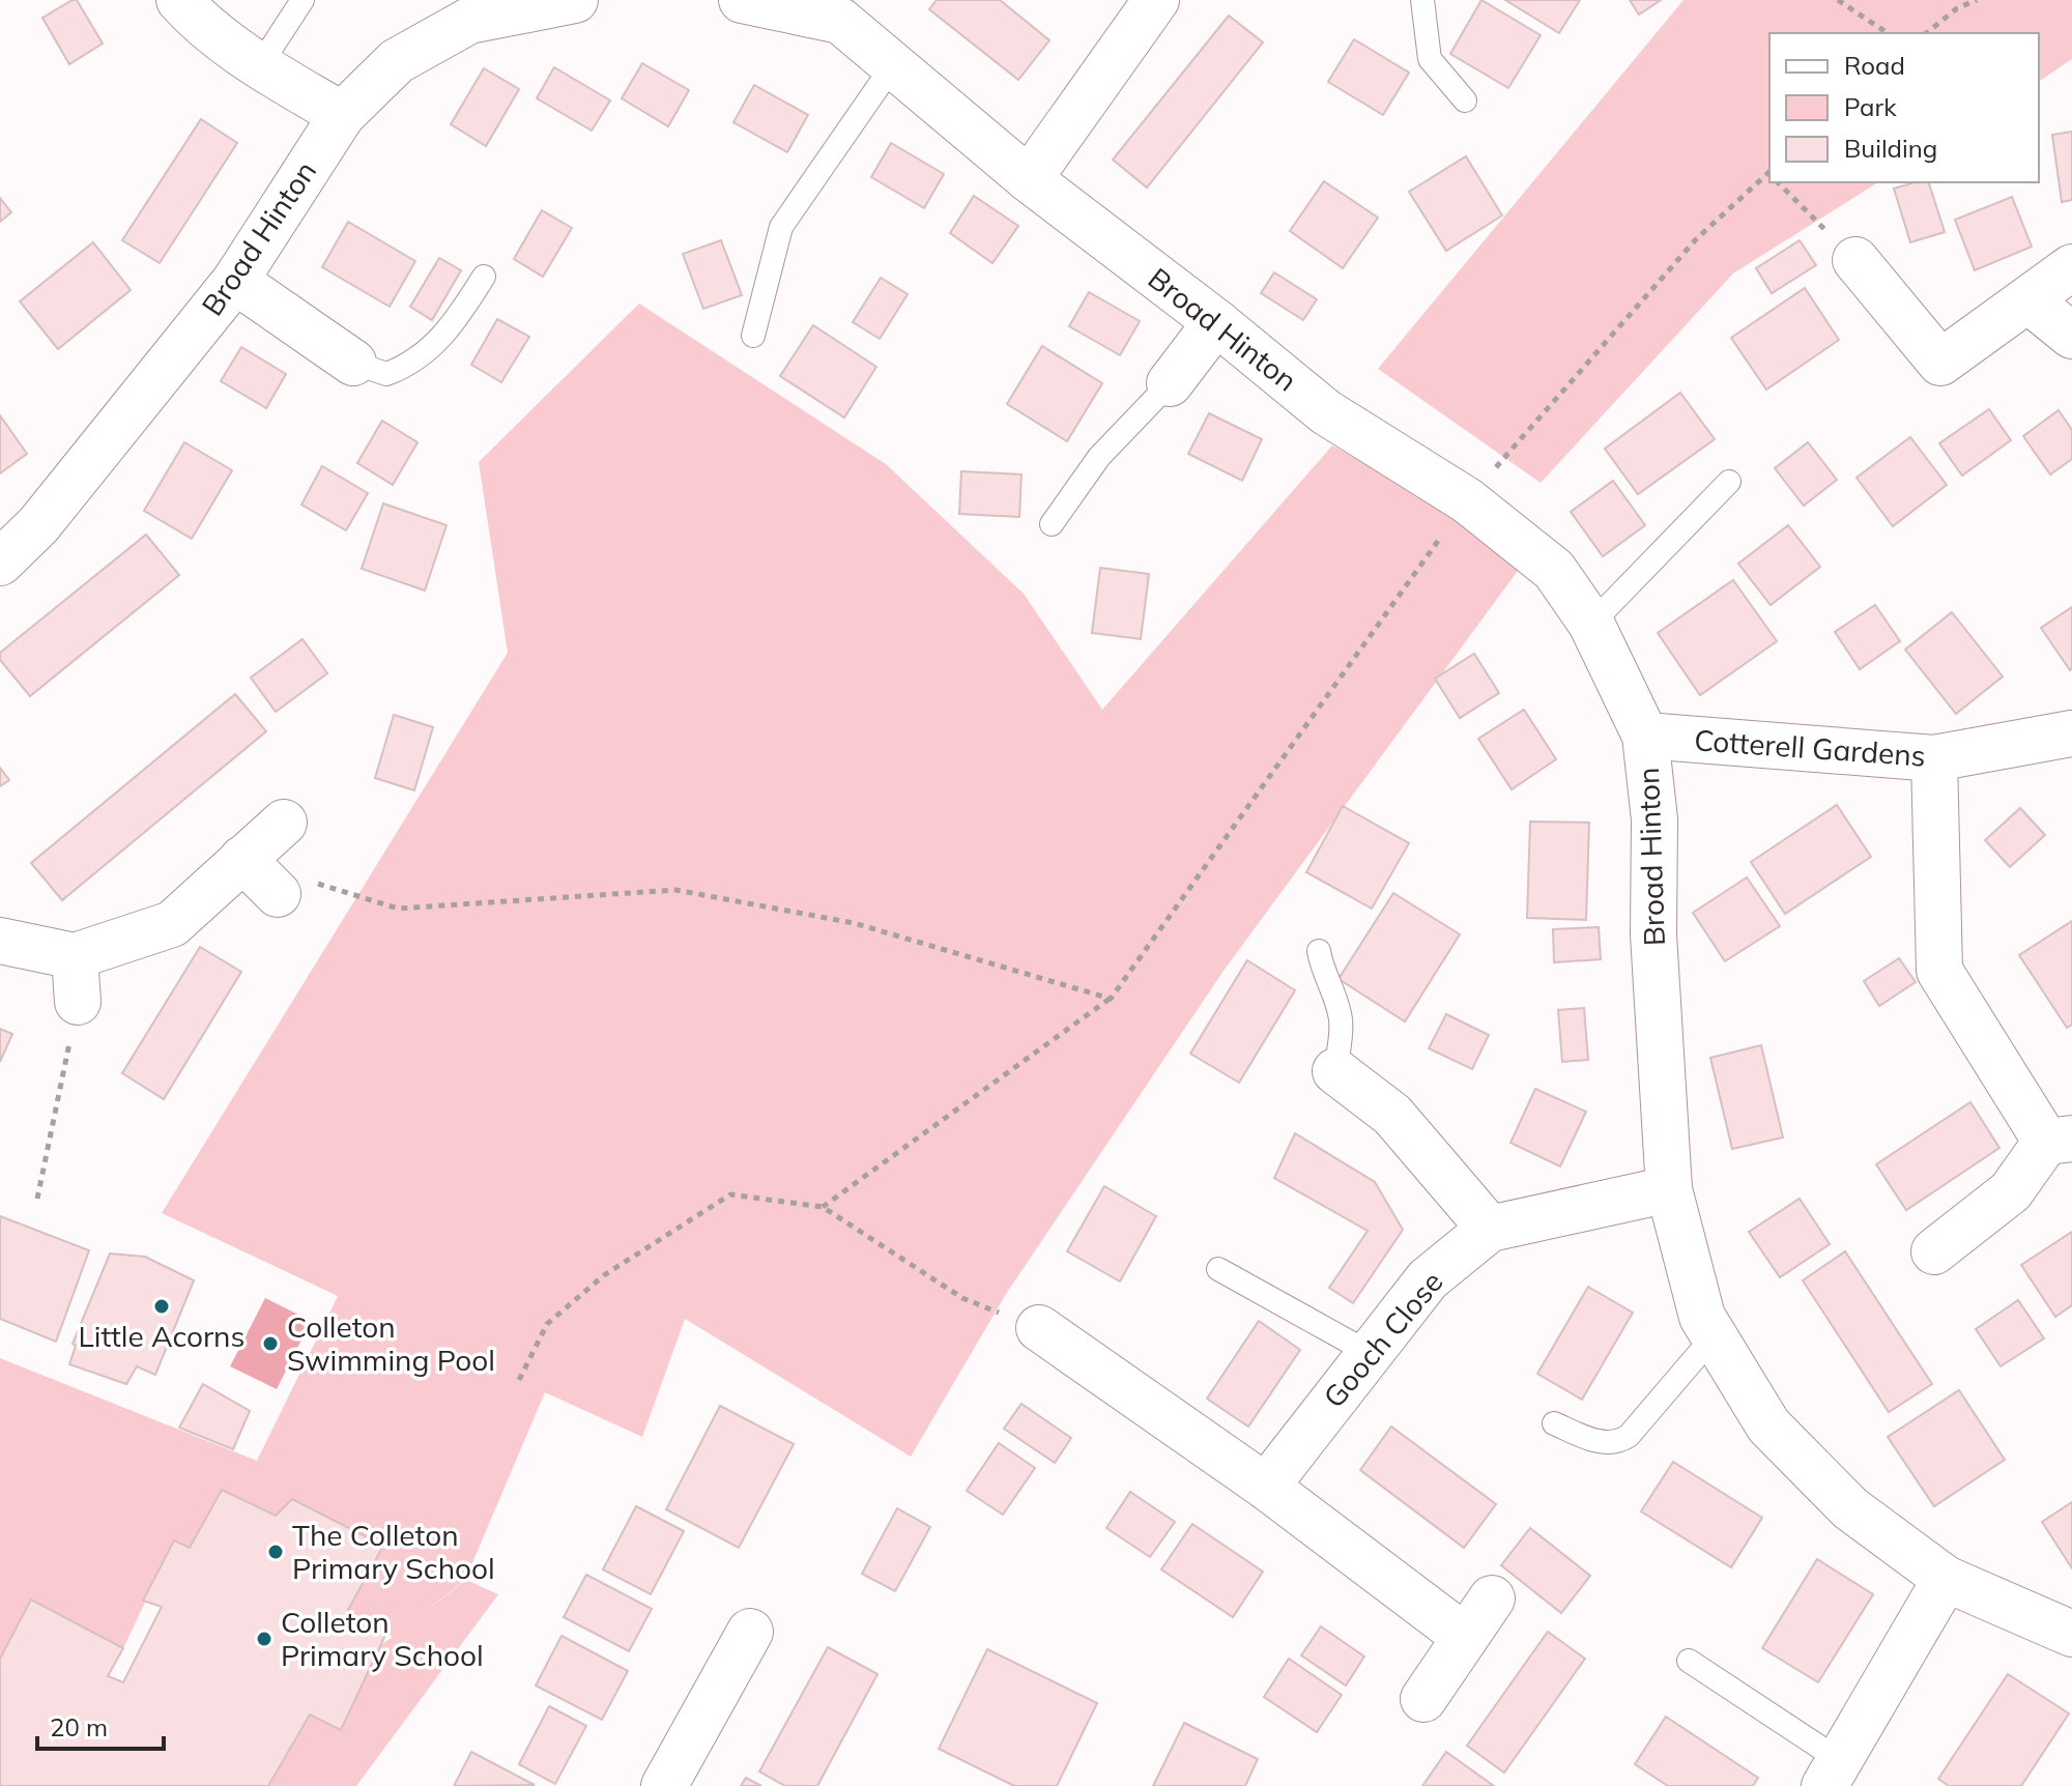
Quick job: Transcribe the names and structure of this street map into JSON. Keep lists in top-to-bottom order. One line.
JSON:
{"streets":{"street":["Broad Hinton","Cotterell Gardens","Gooch Close"]},"crossings":[["Broad Hinton","Cotterell Gardens"],["Broad Hinton","Gooch Close"]],"places":["Little Acorns","Colleton Swimming Pool","The Colleton Primary School","Colleton Primary School"],"legend":["Road","Park","Building"],"scale_bar":"20 m"}
